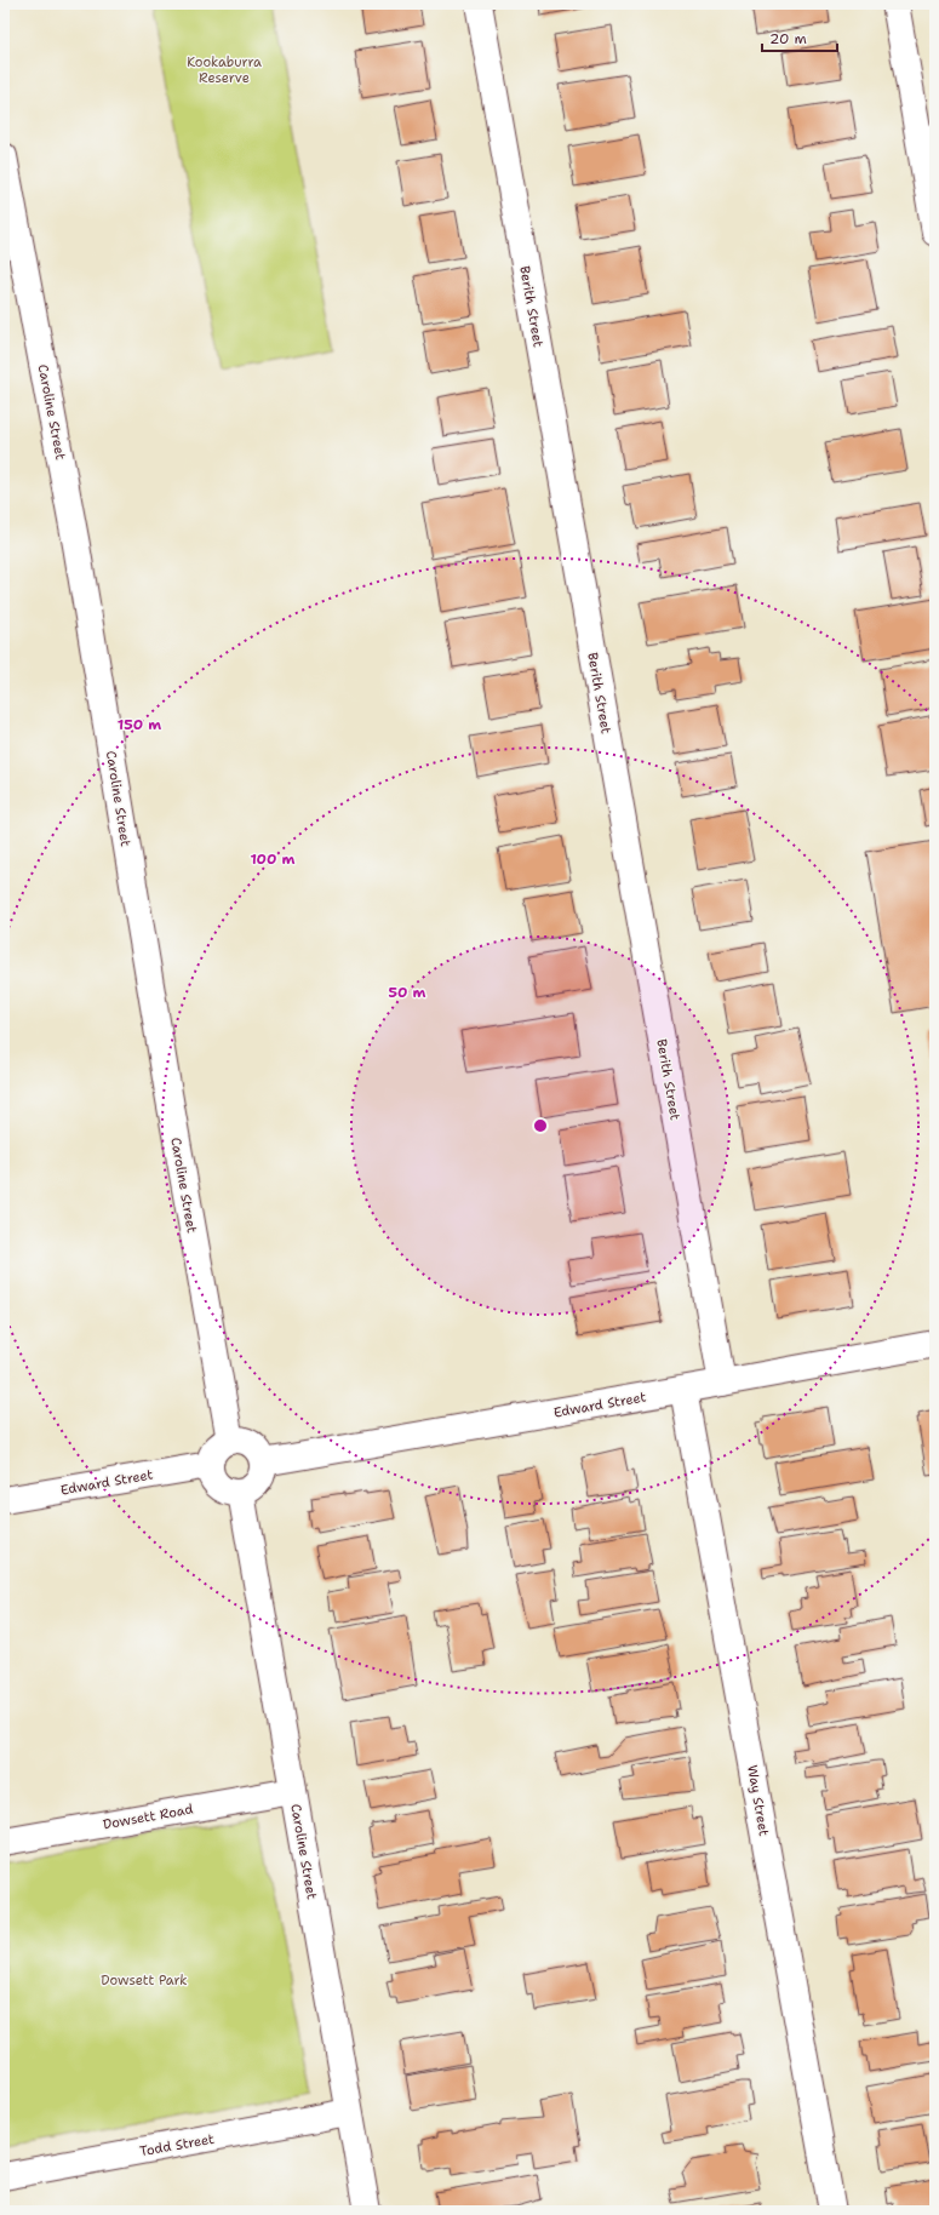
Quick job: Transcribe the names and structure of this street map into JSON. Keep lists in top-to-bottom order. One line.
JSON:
{"streets":{"street":["Berith Street","Caroline Street","Edward Street","Way Street","Dowsett Road","Todd Street"]},"crossings":[["Berith Street","Edward Street"],["Caroline Street","Edward Street"],["Caroline Street","Dowsett Road"],["Caroline Street","Todd Street"],["Edward Street","Way Street"]],"parks":["Kookaburra Reserve","Dowsett Park"],"scale_bar":"20 m","rings":["150 m","100 m","50 m"]}
